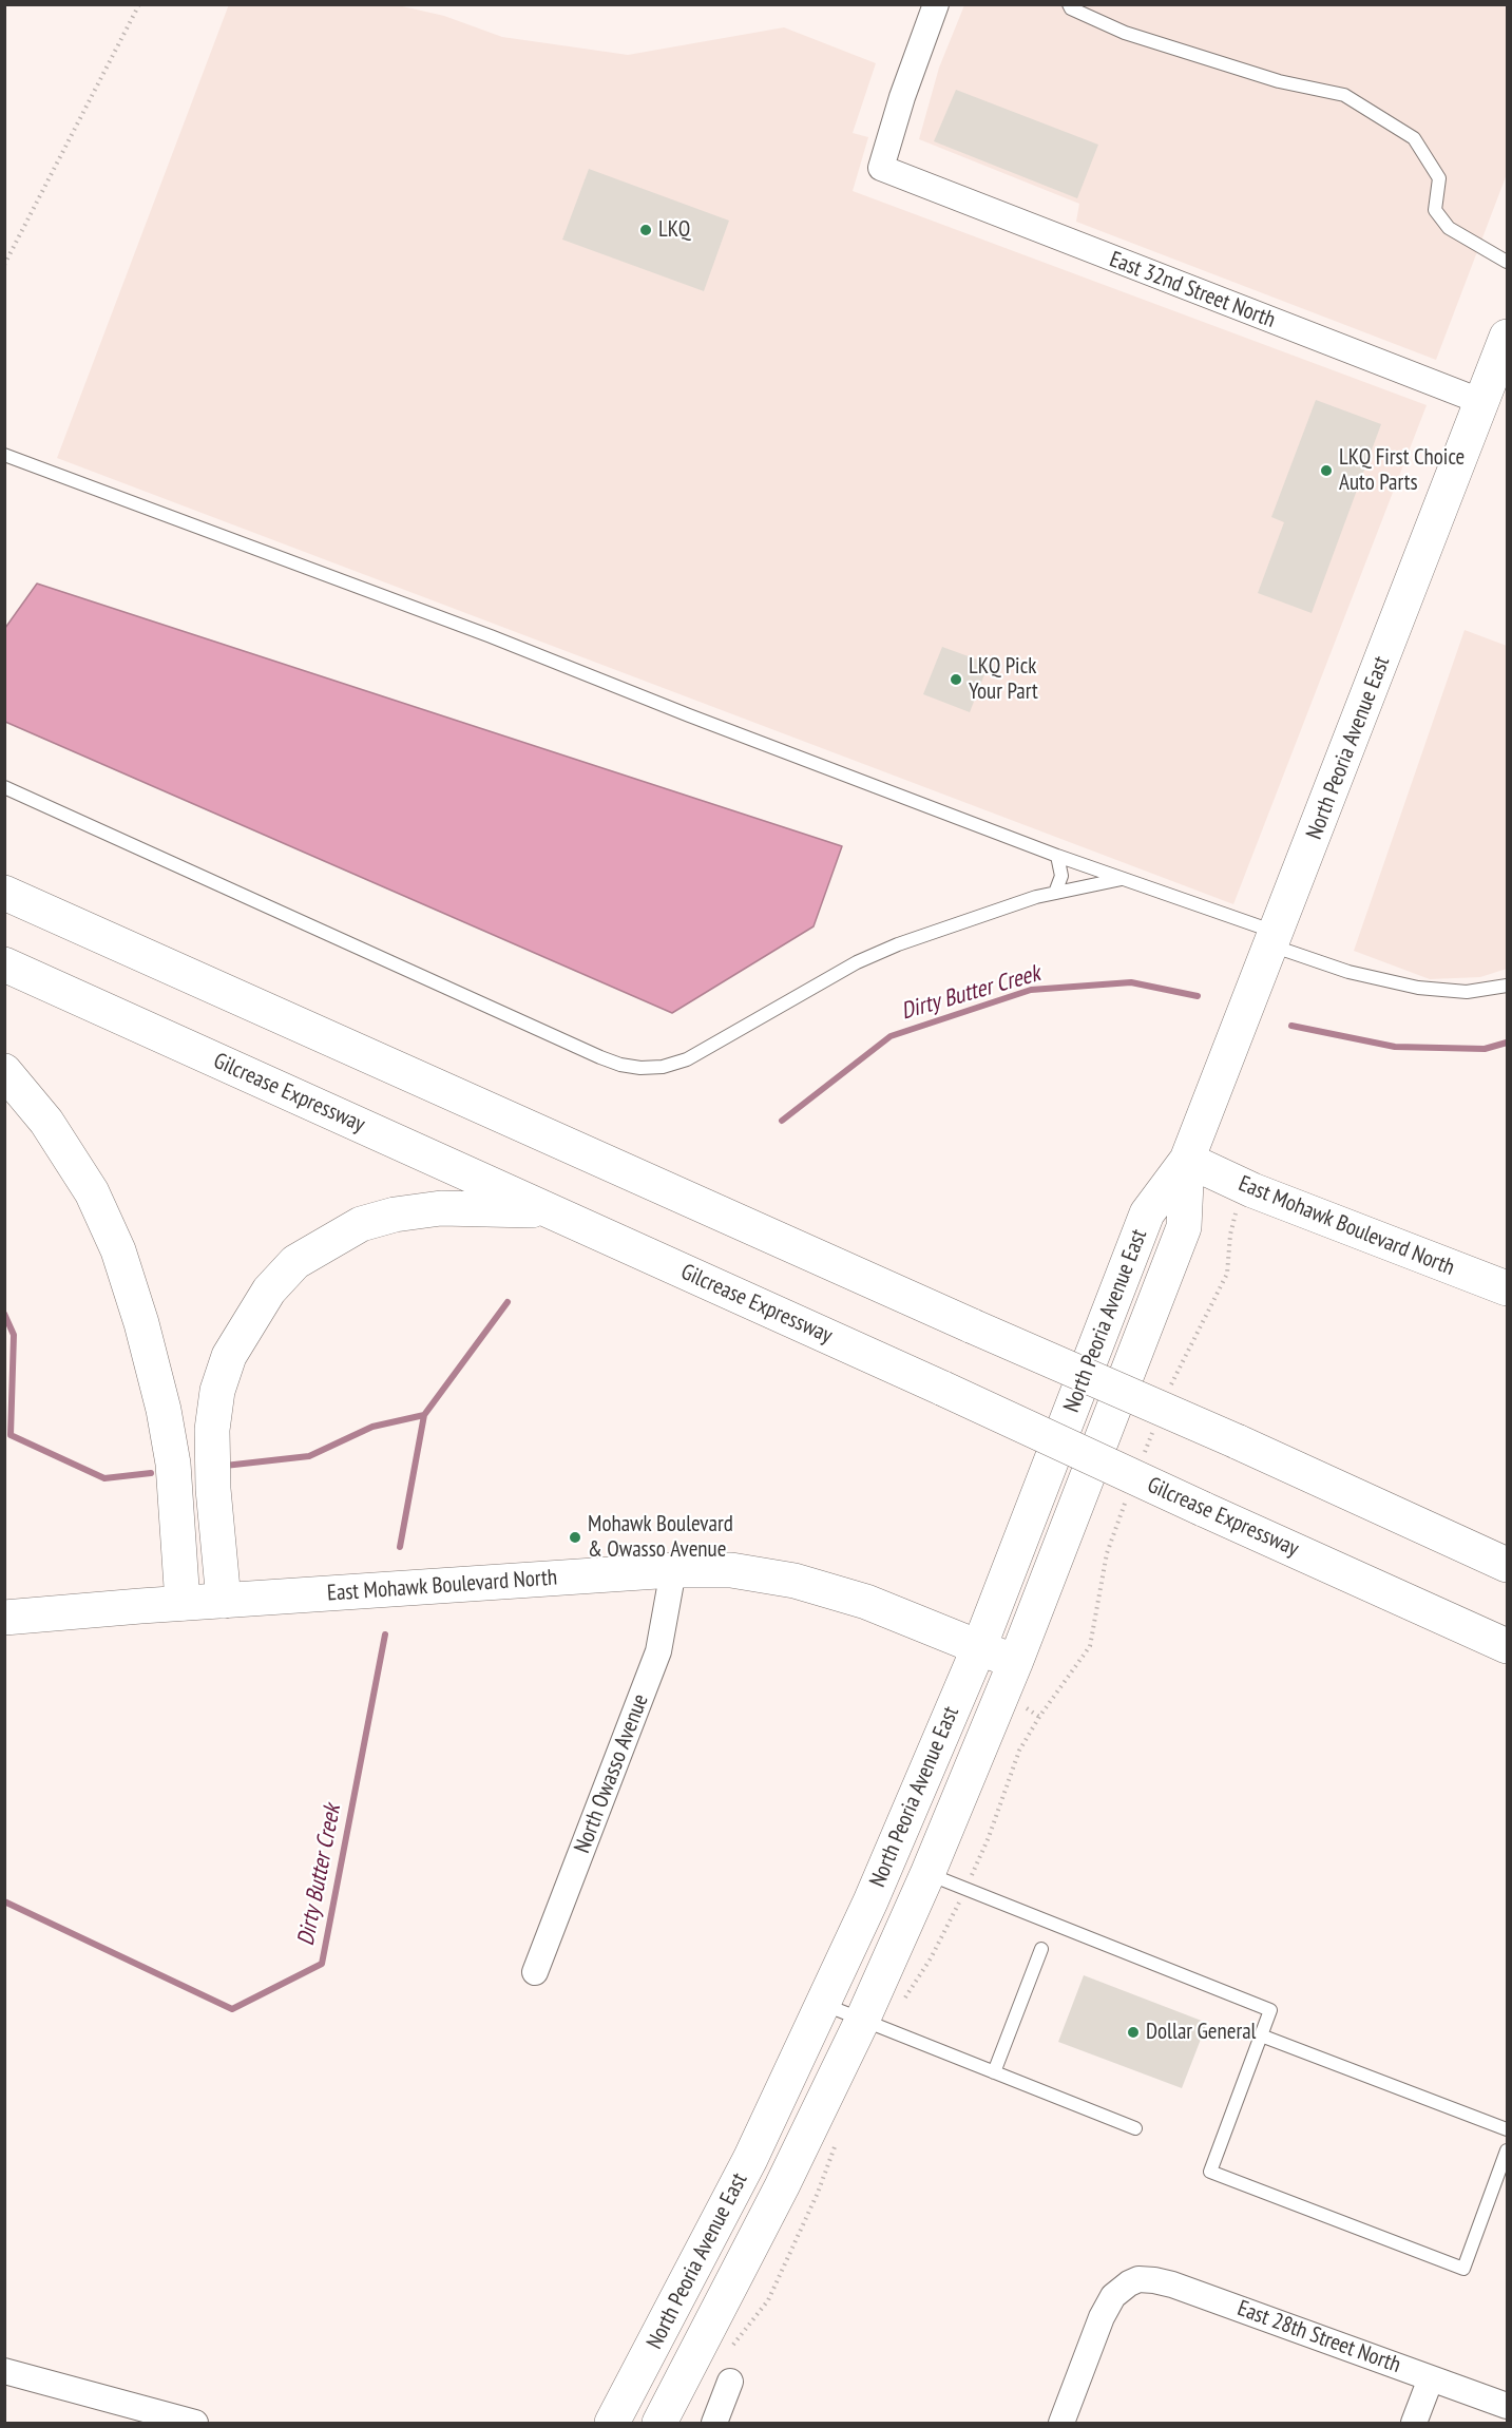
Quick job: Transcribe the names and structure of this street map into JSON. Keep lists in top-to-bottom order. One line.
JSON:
{"streets":{"main road":["North Peoria Avenue East","Gilcrease Expressway","East Mohawk Boulevard North"],"street":["East 32nd Street North","North Owasso Avenue","East 28th Street North"]},"crossings":[["East 32nd Street North","North Peoria Avenue East"],["North Peoria Avenue East","East Mohawk Boulevard North"],["East Mohawk Boulevard North","North Owasso Avenue"]],"water":["Dirty Butter Creek"],"places":["LKQ","LKQ First Choice Auto Parts","LKQ Pick Your Part","Mohawk Boulevard & Owasso Avenue","Dollar General"]}
